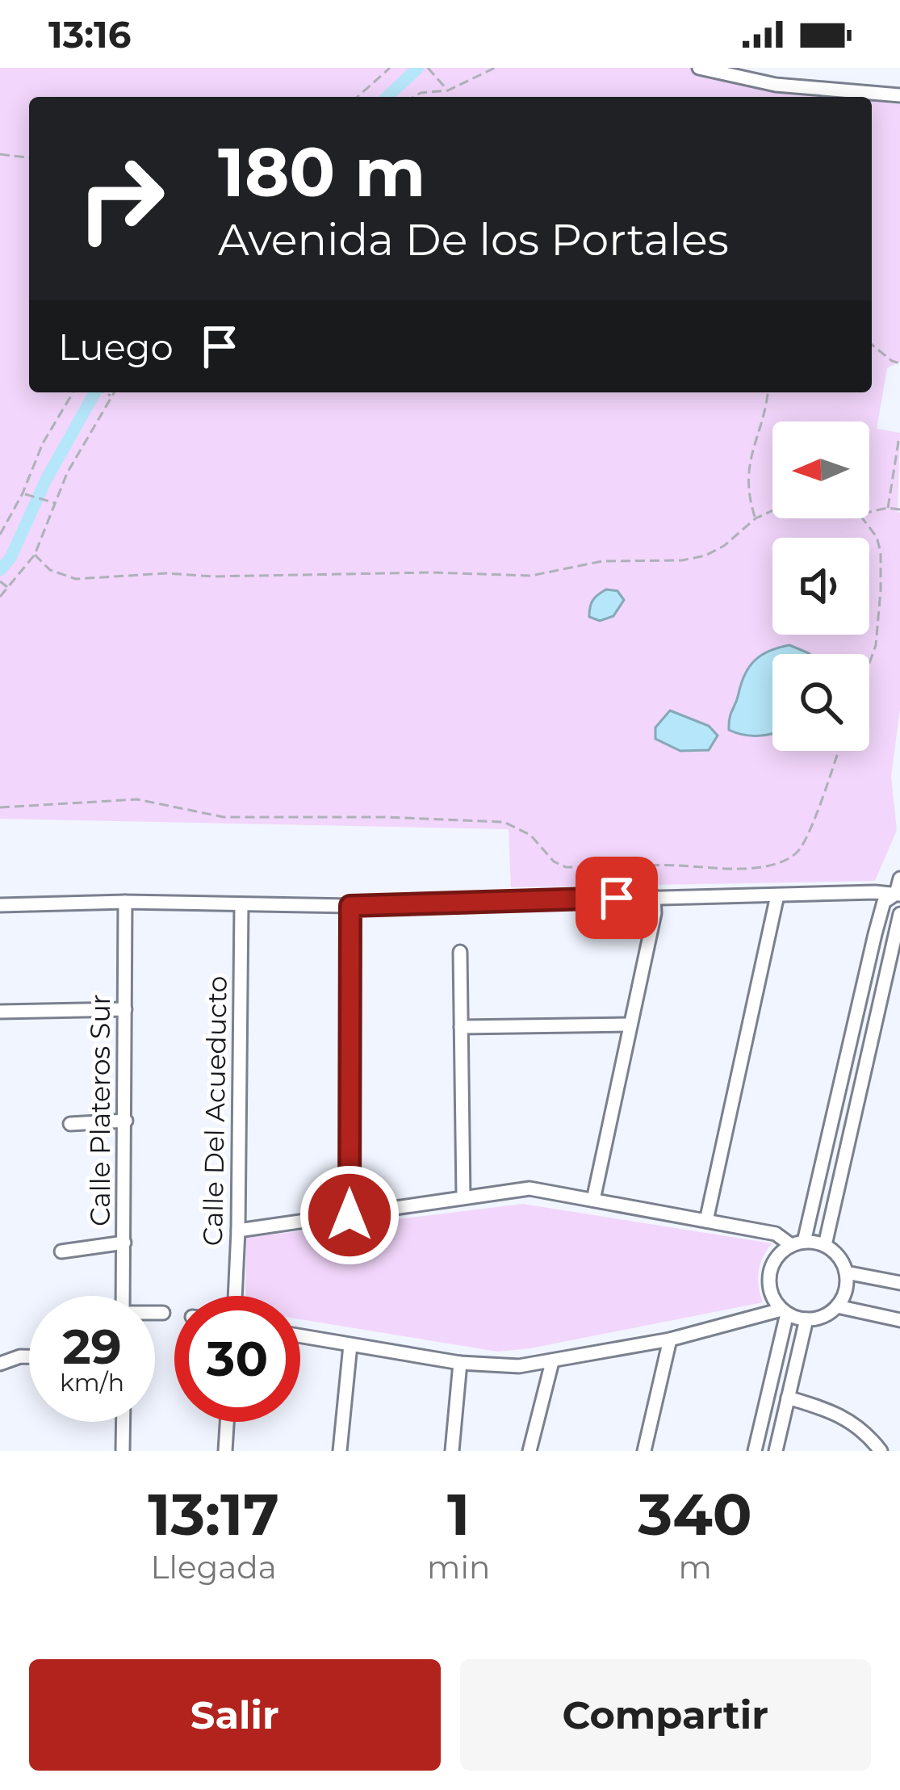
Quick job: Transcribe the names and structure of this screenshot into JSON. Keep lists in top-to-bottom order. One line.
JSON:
{"streets":{"street":["Calle Plateros Sur","Calle Del Acueducto"]},"north":"left","page":{"status":"13:16","turn":["180 m","Avenida De los Portales"],"then":"Luego","speed":"29 km/h","limit":"30","eta":["13:17","Llegada","1","min","340","m"],"buttons":["Salir","Compartir"]}}
